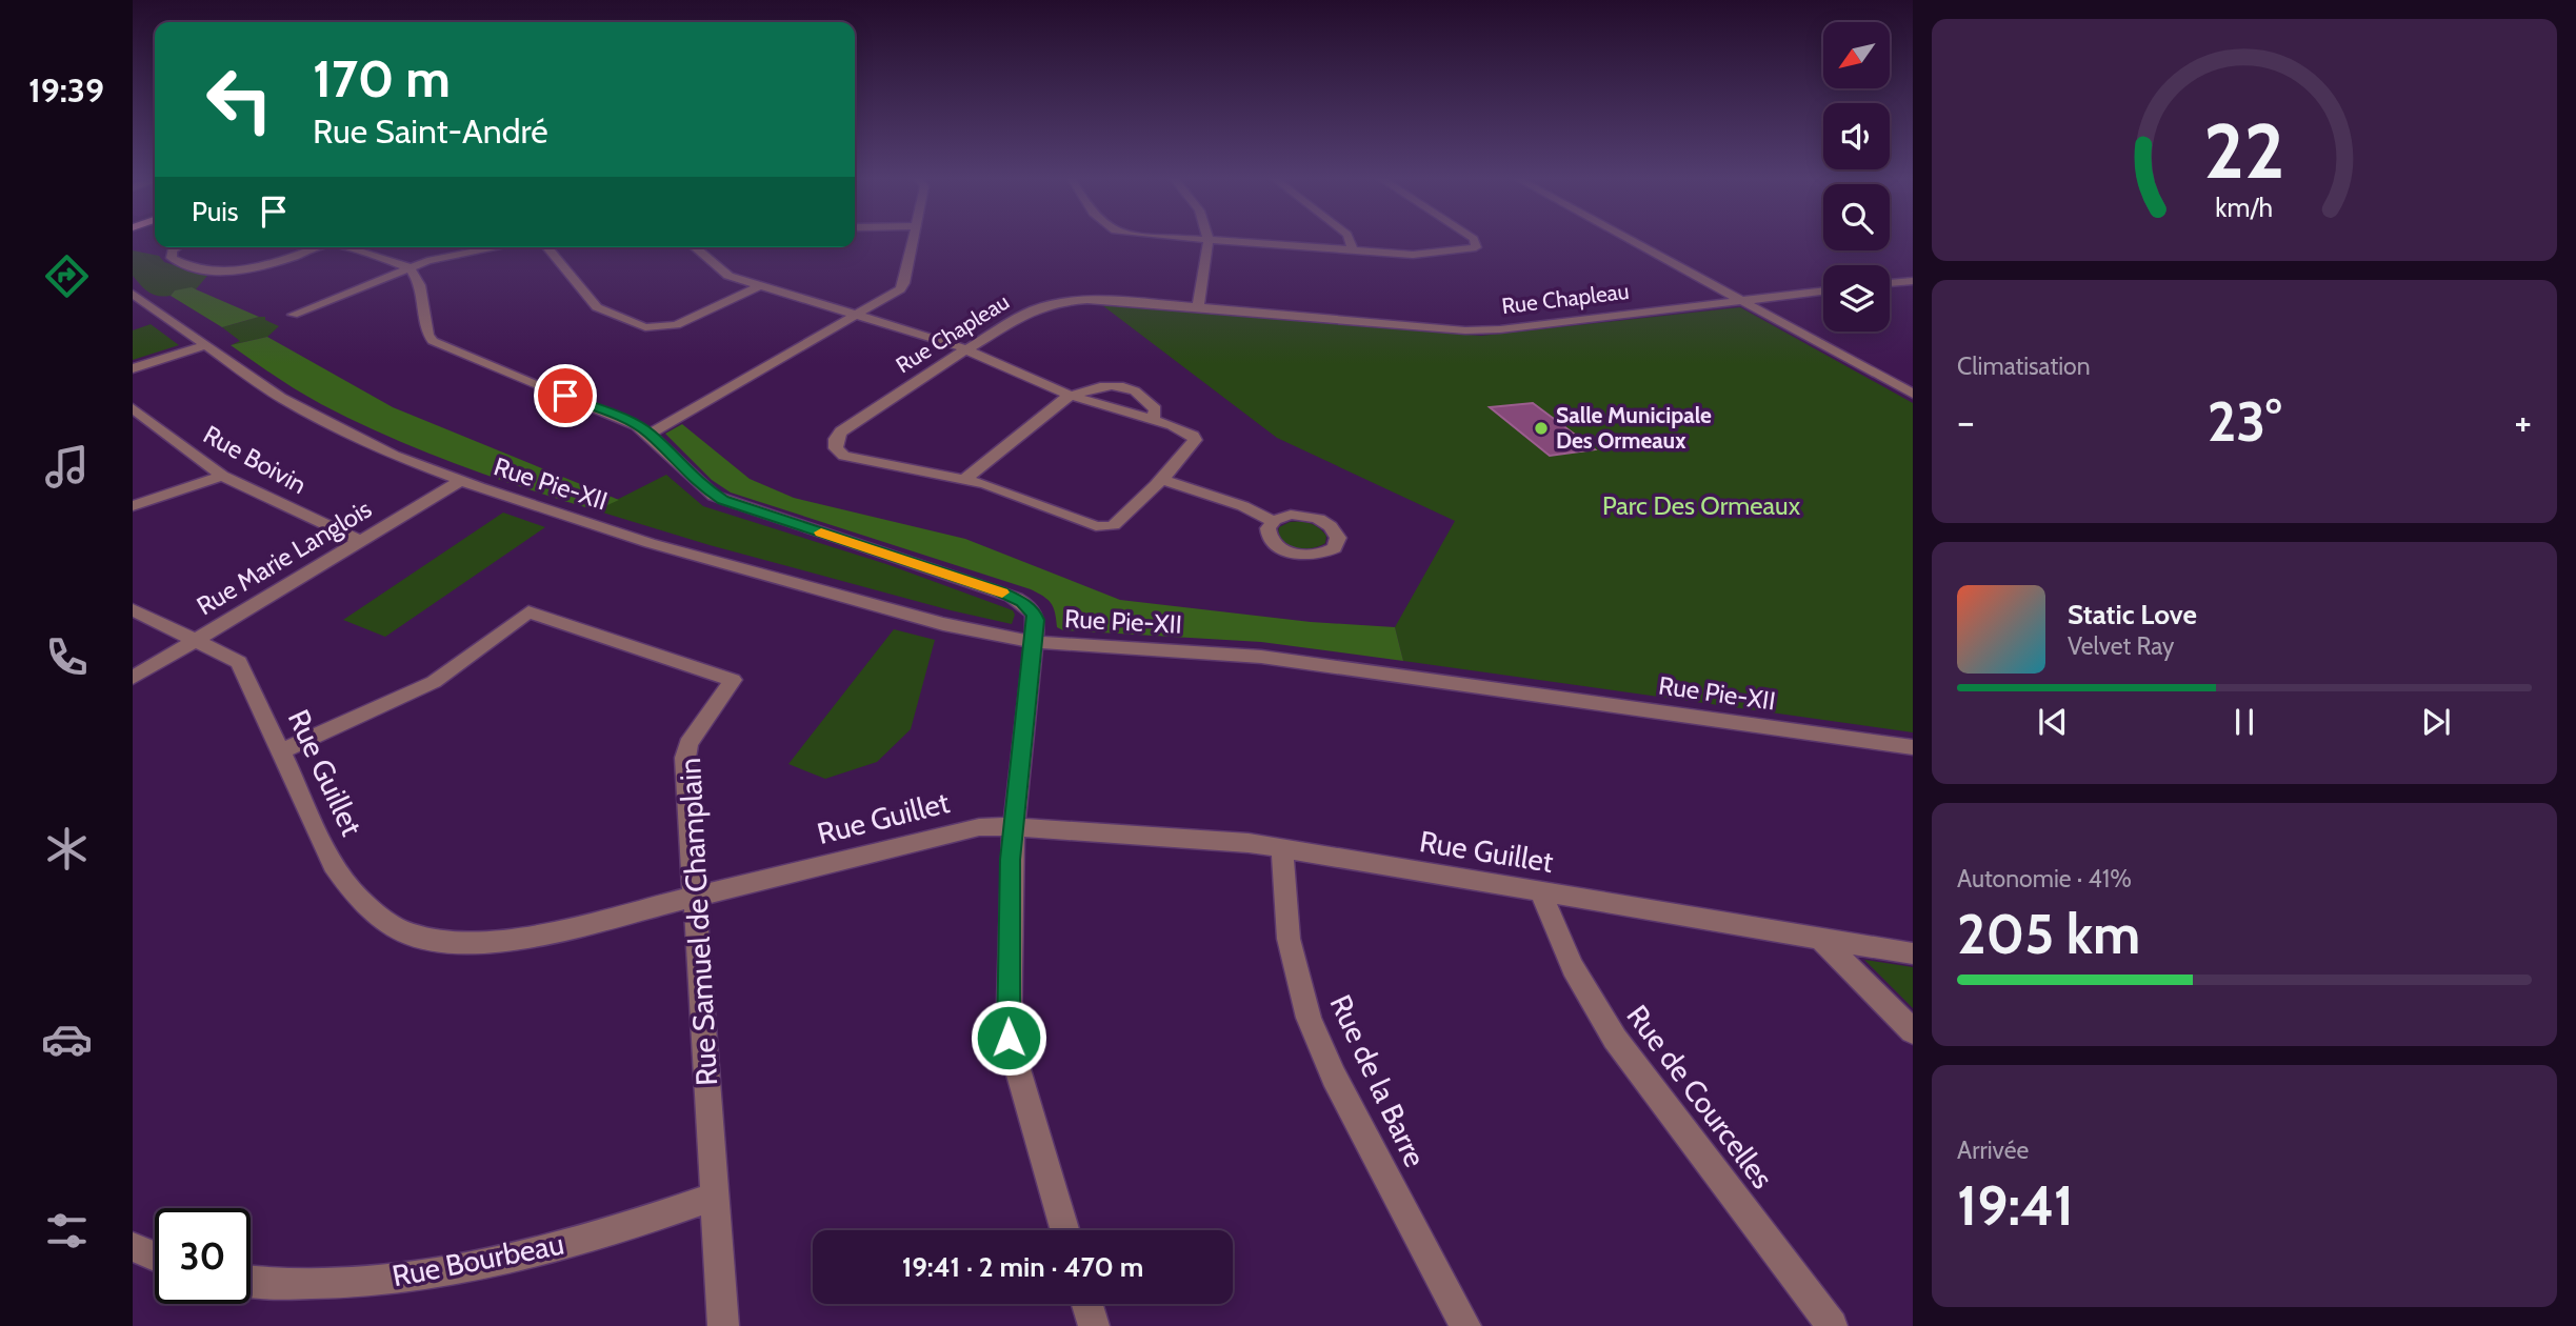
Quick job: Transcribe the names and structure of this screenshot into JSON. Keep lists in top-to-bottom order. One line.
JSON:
{"streets":{"street":["Rue Chapleau","Rue Boivin","Rue Pie-XII","Rue Marie Langlois","Rue Guillet","Rue Samuel de Champlain","Rue de la Barre","Rue de Courcelles","Rue Bourbeau"]},"crossings":[["Rue Boivin","Rue Marie Langlois"],["Rue Pie-XII","Rue Marie Langlois"],["Rue Marie Langlois","Rue Guillet"],["Rue Guillet","Rue Samuel de Champlain"],["Rue Guillet","Rue de la Barre"],["Rue Guillet","Rue de Courcelles"],["Rue Samuel de Champlain","Rue Bourbeau"]],"parks":["Parc Des Ormeaux"],"places":["Salle Municipale Des Ormeaux"],"north":"bottom left","page":{"tabs":"19:39","turn":["170 m","Rue Saint-André"],"then":"Puis","tile":["Climatisation",["Autonomie · 41%","205 km"],["Arrivée","19:41"]],"heat":["−","23°","+"],"song":["Static Love","Velvet Ray"],"limit":"30","trip":"19:41 · 2 min · 470 m","gauge":["22","km/h"]}}
